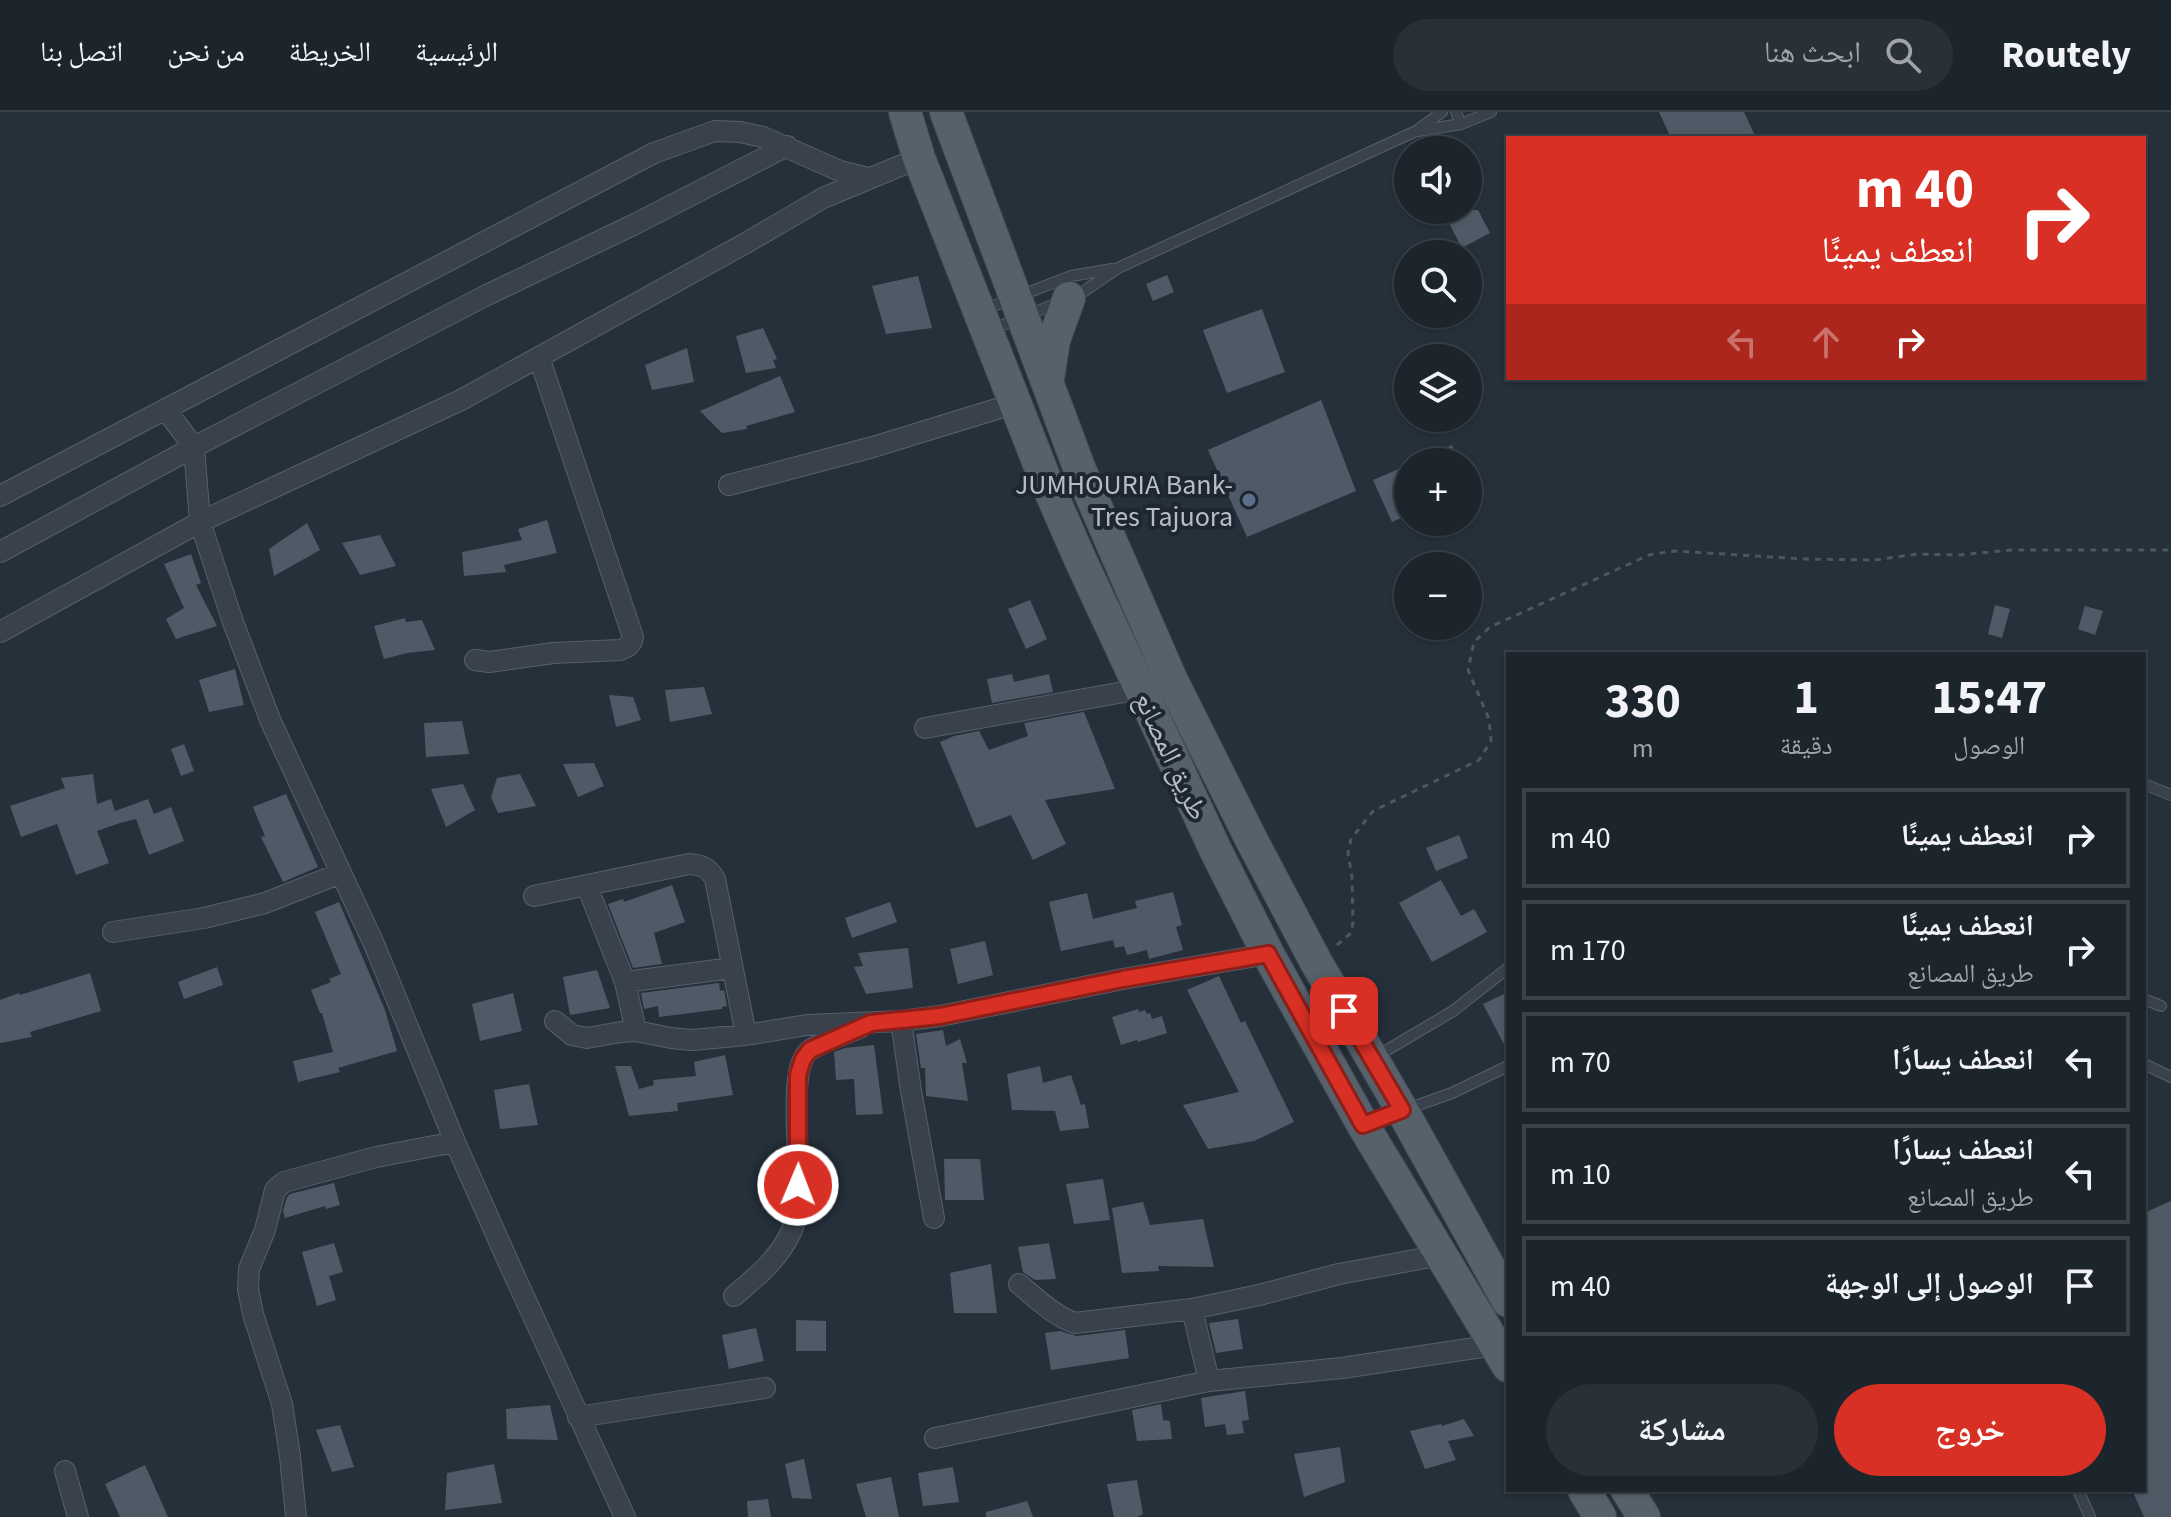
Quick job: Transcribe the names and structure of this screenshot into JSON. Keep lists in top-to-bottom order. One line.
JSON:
{"streets":{"main road":["طريق المصانع"]},"places":["JUMHOURIA Bank- Tres Tajuora"],"page":{"header":"Routely","search":"ابحث هنا","nav":["الرئيسية","الخريطة","من نحن","اتصل بنا"],"map_buttons":["+","−"],"turn":["40 m","انعطف يمينًا"],"eta":["15:47","الوصول","1","دقيقة","330","m"],"list":[{"name":"انعطف يمينًا","value":"40 m"},{"name":"انعطف يمينًا","note":"طريق المصانع","value":"170 m"},{"name":"انعطف يسارًا","value":"70 m"},{"name":"انعطف يسارًا","note":"طريق المصانع","value":"10 m"},{"name":"الوصول إلى الوجهة","value":"40 m"}],"buttons":["خروج","مشاركة"]}}
